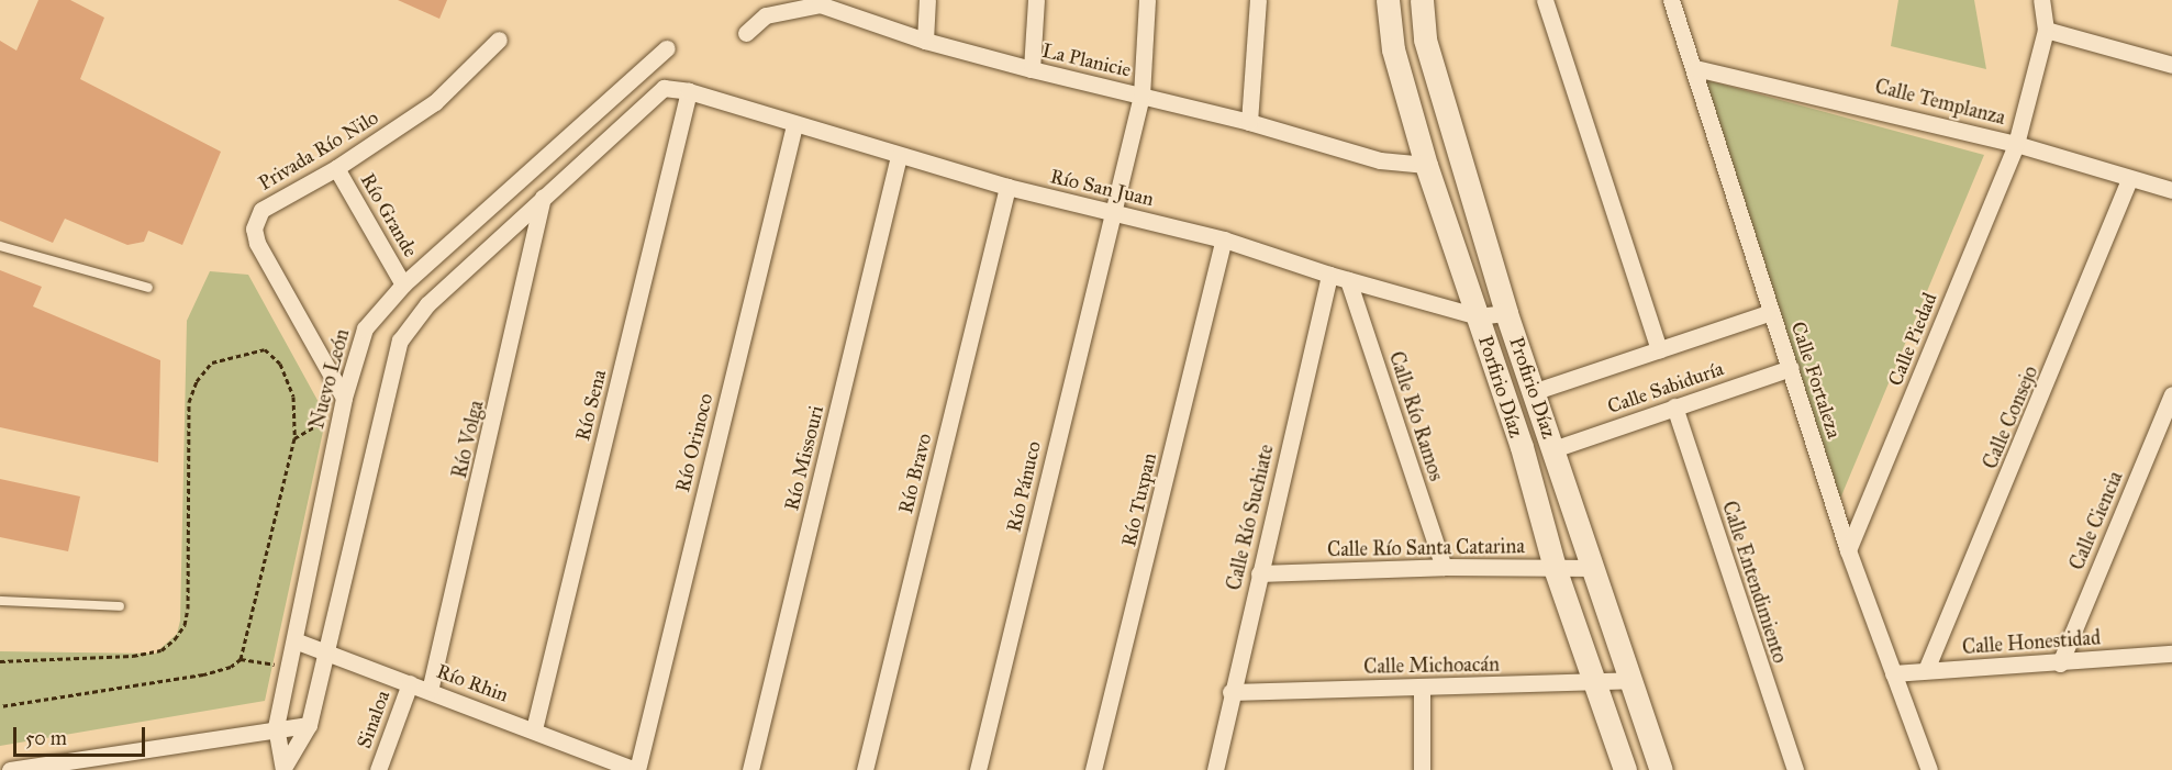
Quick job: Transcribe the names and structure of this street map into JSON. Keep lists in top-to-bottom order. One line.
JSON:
{"streets":{"street":["La Planicie","Calle Templanza","Privada Río Nilo","Río San Juan","Río Grande","Calle Piedad","Nuevo León","Calle Fortaleza","Porfirio Díaz","Profirio Díaz","Calle Sabiduría","Río Sena","Calle Río Ramos","Calle Consejo","Río Volga","Río Orinoco","Río Missouri","Río Bravo","Río Pánuco","Río Tuxpan","Calle Río Suchiate","Calle Ciencia","Calle Río Santa Catarina","Calle Entendimiento","Calle Honestidad","Calle Michoacán","Río Rhin","Sinaloa"]},"crossings":[["La Planicie","Porfirio Díaz"],["La Planicie","Río Pánuco"],["Calle Templanza","Calle Piedad"],["Calle Templanza","Calle Fortaleza"],["Calle Templanza","Calle Consejo"],["Privada Río Nilo","Río Grande"],["Privada Río Nilo","Nuevo León"],["Río San Juan","Porfirio Díaz"],["Río San Juan","Profirio Díaz"],["Río San Juan","Río Sena"],["Río San Juan","Calle Río Ramos"],["Río San Juan","Río Orinoco"],["Río San Juan","Río Missouri"],["Río San Juan","Río Bravo"],["Río San Juan","Río Pánuco"],["Río San Juan","Río Tuxpan"],["Río San Juan","Calle Río Suchiate"],["Río Grande","Nuevo León"],["Calle Piedad","Calle Fortaleza"],["Nuevo León","Río Volga"],["Nuevo León","Río Rhin"],["Calle Fortaleza","Calle Sabiduría"],["Calle Fortaleza","Calle Honestidad"],["Porfirio Díaz","Calle Río Santa Catarina"],["Porfirio Díaz","Calle Michoacán"],["Profirio Díaz","Calle Sabiduría"],["Profirio Díaz","Calle Río Santa Catarina"],["Profirio Díaz","Calle Michoacán"],["Calle Sabiduría","Calle Entendimiento"],["Río Sena","Río Rhin"],["Calle Río Ramos","Calle Río Santa Catarina"],["Calle Consejo","Calle Honestidad"],["Río Volga","Río Rhin"],["Río Orinoco","Río Rhin"],["Calle Río Suchiate","Calle Río Santa Catarina"],["Calle Río Suchiate","Calle Michoacán"],["Calle Ciencia","Calle Honestidad"],["Río Rhin","Sinaloa"]],"scale_bar":"50 m"}
